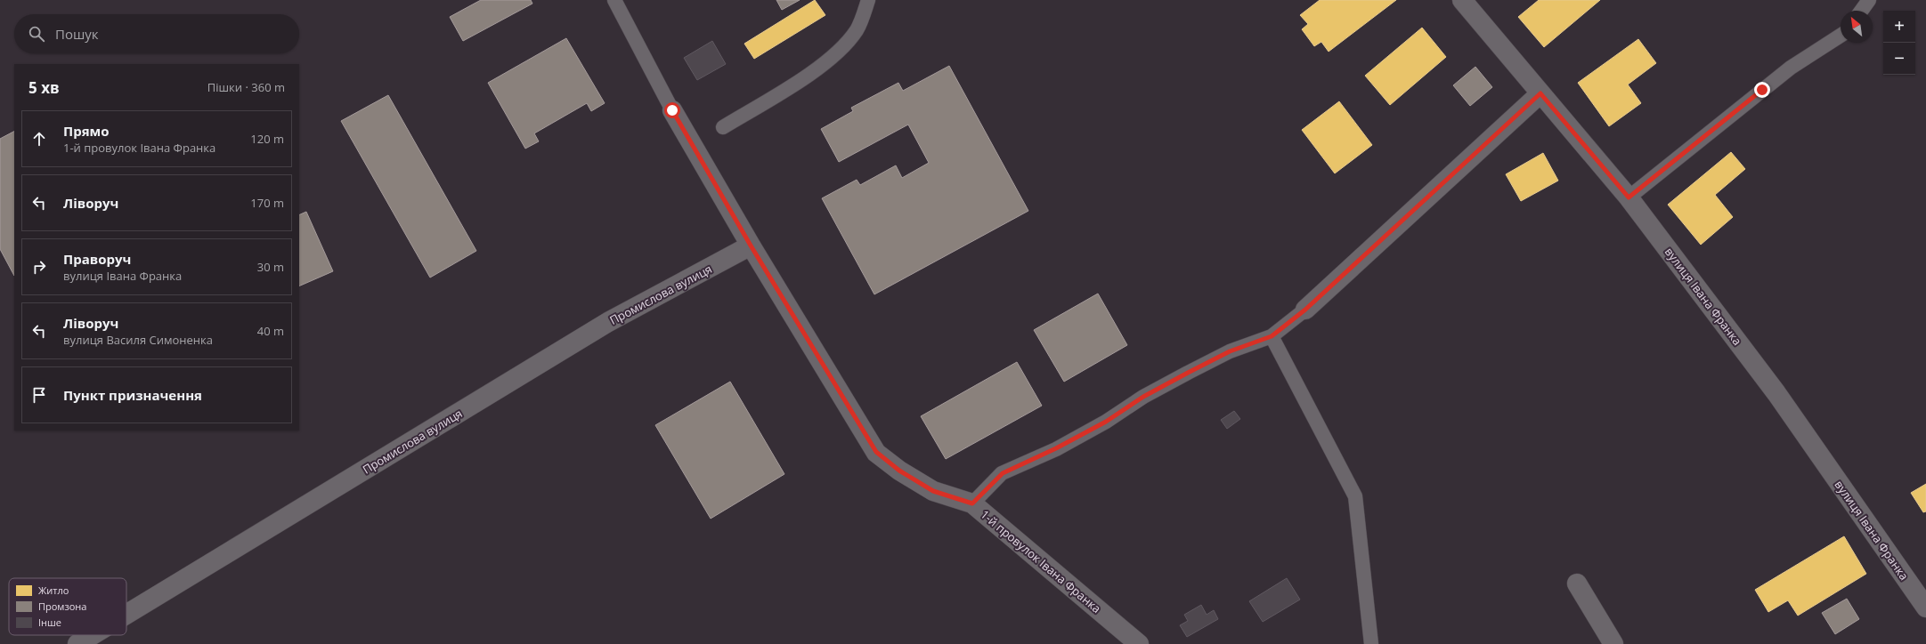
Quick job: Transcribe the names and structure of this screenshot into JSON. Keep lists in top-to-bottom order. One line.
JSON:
{"streets":{"street":["Промислова вулиця","вулиця Івана Франка","1-й провулок Івана Франка"]},"crossings":[["Промислова вулиця","1-й провулок Івана Франка"]],"legend":["Житло","Промзона","Інше"],"north":"top left","page":{"map_buttons":["+","−"],"search":"Пошук","heading":["5 хв","Пішки · 360 m"],"list":[["Прямо","1-й провулок Івана Франка","120 m"],["Ліворуч","170 m"],["Праворуч","вулиця Івана Франка","30 m"],["Ліворуч","вулиця Василя Симоненка","40 m"],"Пункт призначення"]}}
